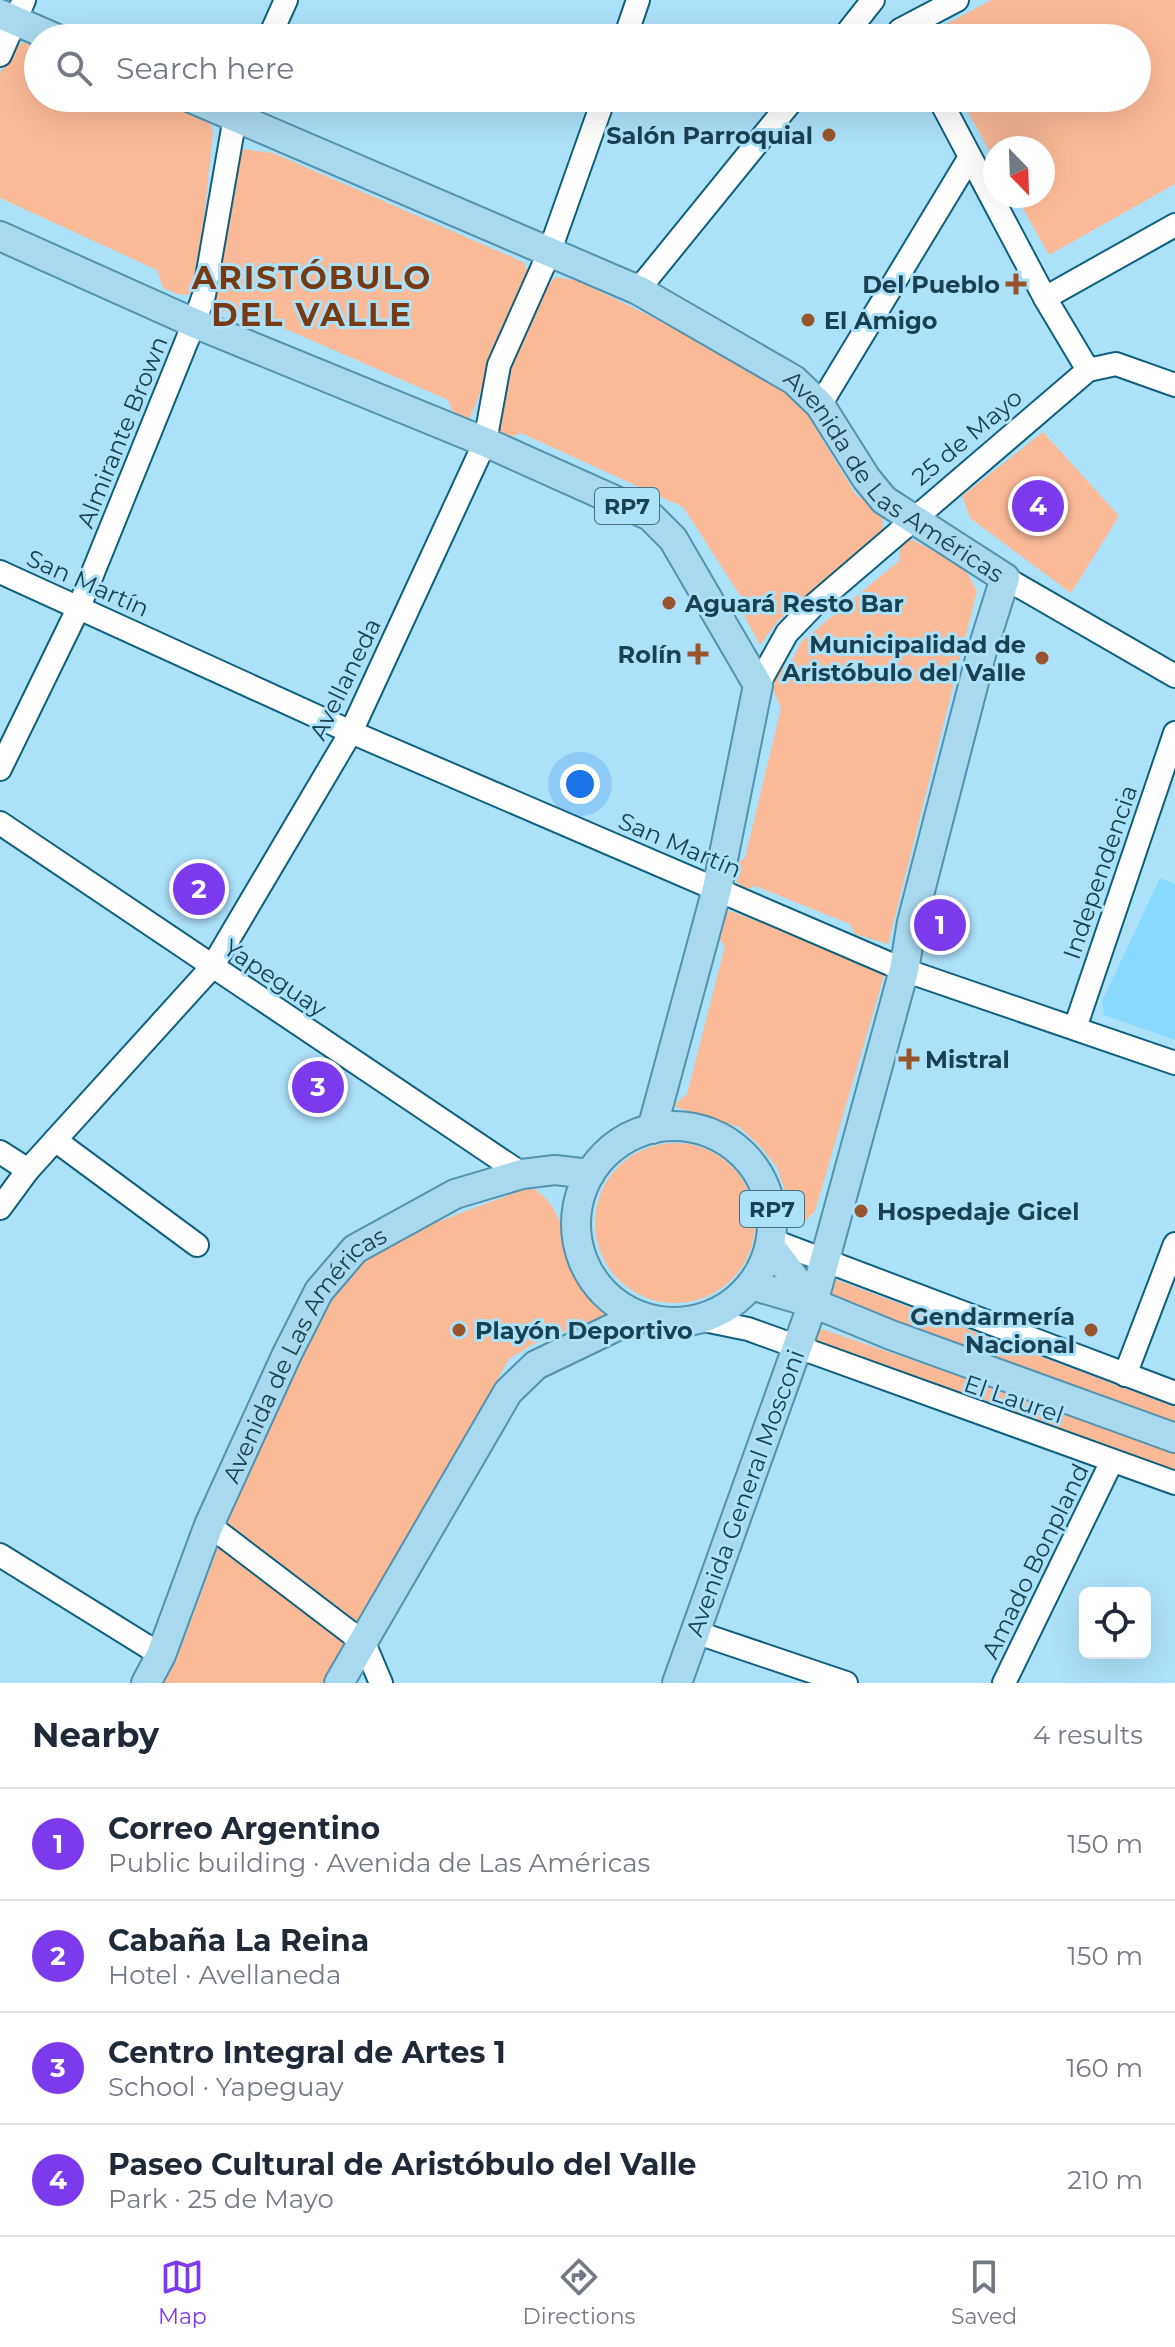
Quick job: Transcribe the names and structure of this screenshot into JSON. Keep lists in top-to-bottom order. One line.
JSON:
{"streets":{"main road":["Avenida de Las Américas","RP7","Avenida General Mosconi"],"street":["Almirante Brown","25 de Mayo","San Martín","Avellaneda","Independencia","Yapeguay","El Laurel","Amado Bonpland"]},"crossings":[["Almirante Brown","RP7"],["Almirante Brown","San Martín"],["25 de Mayo","Avenida de Las Américas"],["25 de Mayo","RP7"],["Avenida de Las Américas","RP7"],["Avenida de Las Américas","San Martín"],["Avenida de Las Américas","Avellaneda"],["Avenida de Las Américas","Yapeguay"],["Avenida de Las Américas","El Laurel"],["Avenida de Las Américas","Avenida General Mosconi"],["RP7","Avellaneda"],["RP7","El Laurel"],["RP7","Avenida General Mosconi"],["San Martín","Avellaneda"],["San Martín","Independencia"],["Avellaneda","Yapeguay"],["El Laurel","Avenida General Mosconi"],["El Laurel","Amado Bonpland"]],"districts":["ARISTÓBULO DEL VALLE"],"places":{"other":["Salón Parroquial","El Amigo","Aguará Resto Bar","Municipalidad de Aristóbulo del Valle","Hospedaje Gicel","Playón Deportivo","Gendarmería Nacional"],"health":["Del Pueblo","Rolín","Mistral"]},"north":"bottom right","page":{"search":"Search here","pins":["4","2","1","3"],"heading":["Nearby","4 results"],"list":[{"mark":"1","name":"Correo Argentino","note":"Public building · Avenida de Las Américas","value":"150 m"},{"mark":"2","name":"Cabaña La Reina","note":"Hotel · Avellaneda","value":"150 m"},{"mark":"3","name":"Centro Integral de Artes 1","note":"School · Yapeguay","value":"160 m"},{"mark":"4","name":"Paseo Cultural de Aristóbulo del Valle","note":"Park · 25 de Mayo","value":"210 m"}],"nav":["Map","Directions","Saved"]}}
